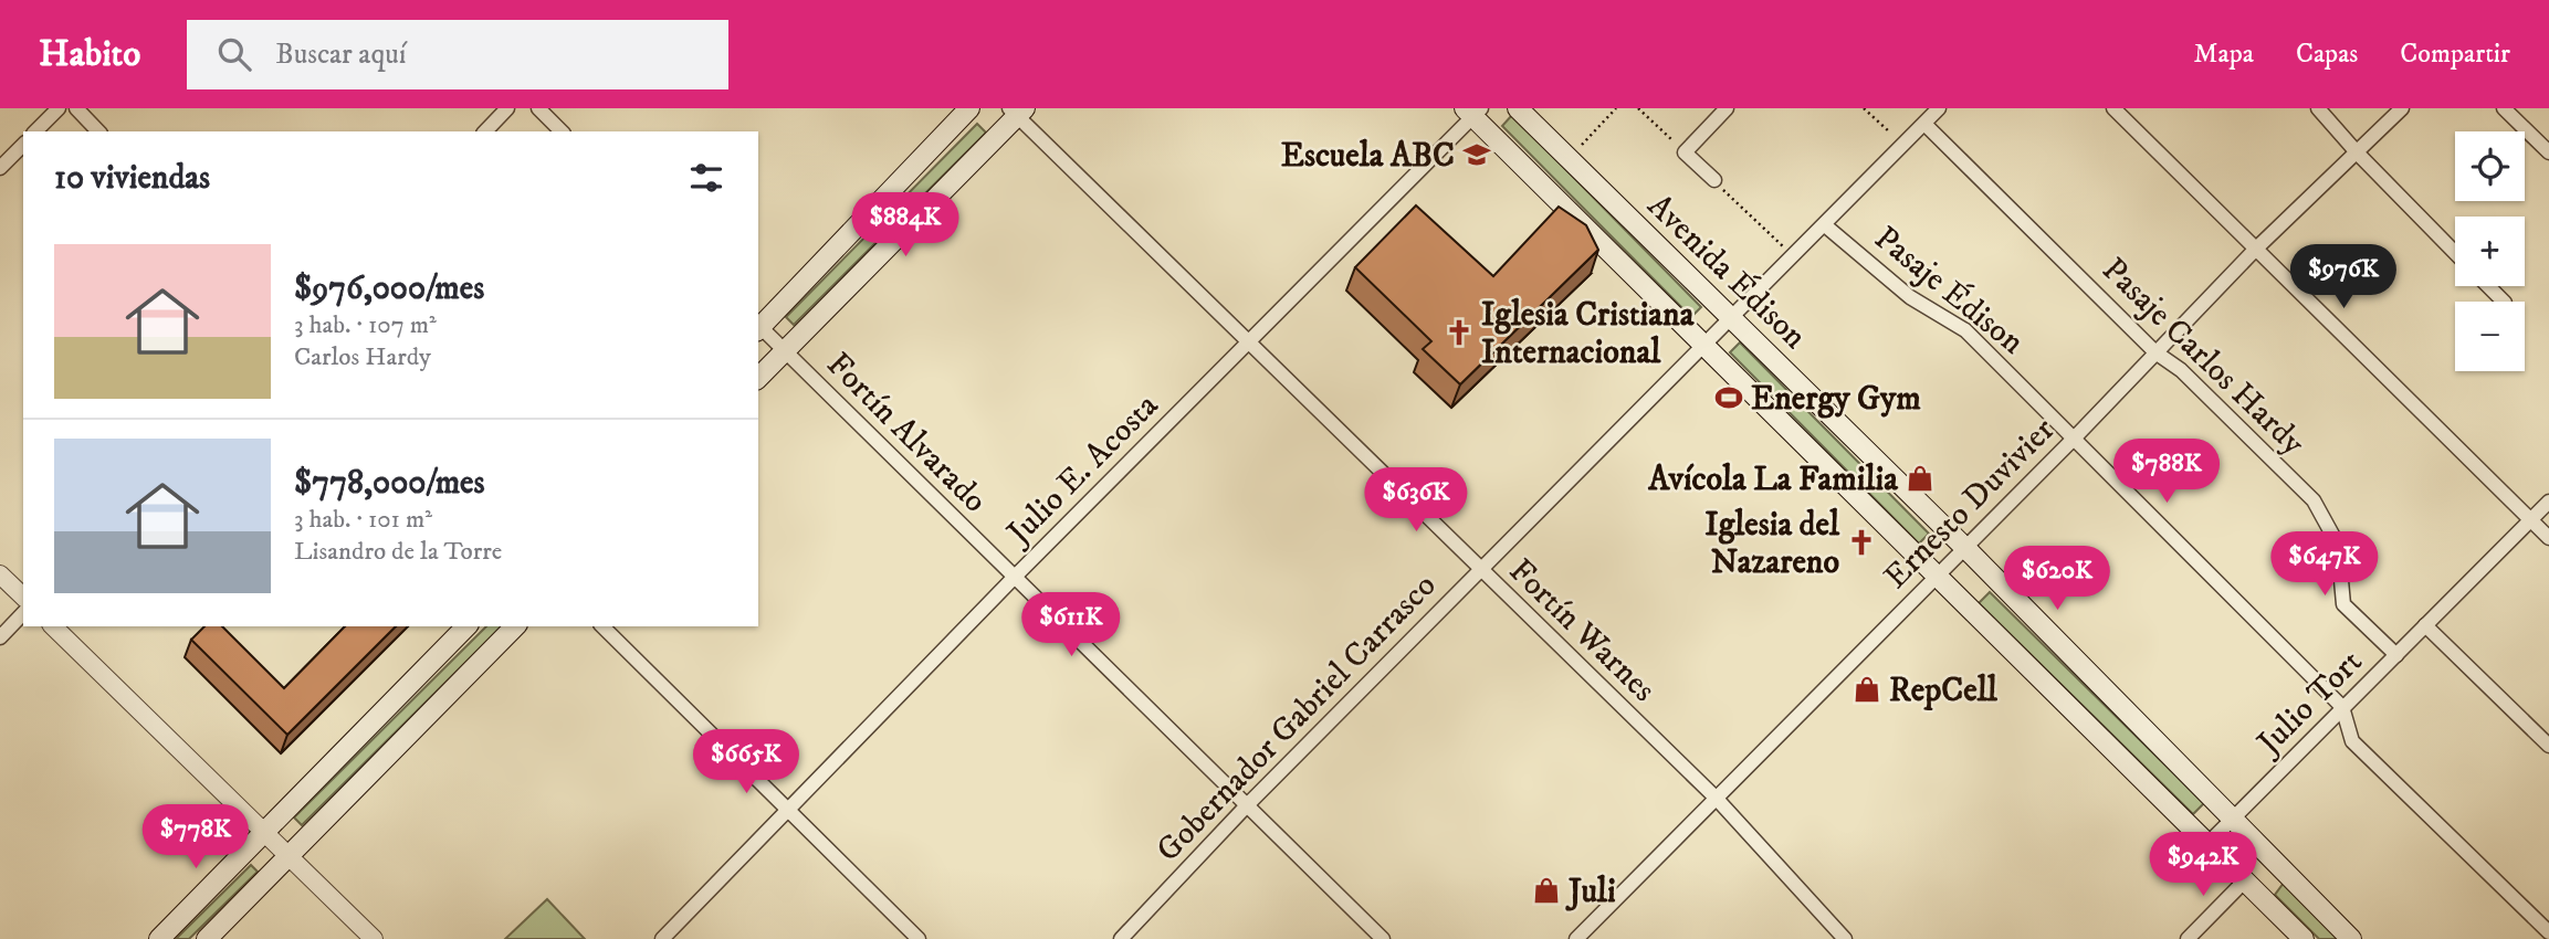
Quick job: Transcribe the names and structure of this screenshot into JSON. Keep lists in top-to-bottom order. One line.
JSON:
{"streets":{"main road":["Avenida Édison"],"street":["Pasaje Édison","Pasaje Carlos Hardy","Fortín Alvarado","Julio E. Acosta","Ernesto Duvivier","Fortín Warnes","Julio Tort","Gobernador Gabriel Carrasco"]},"crossings":[["Avenida Édison","Julio E. Acosta"],["Avenida Édison","Ernesto Duvivier"],["Avenida Édison","Julio Tort"],["Avenida Édison","Gobernador Gabriel Carrasco"],["Pasaje Édison","Ernesto Duvivier"],["Pasaje Édison","Julio Tort"],["Pasaje Édison","Gobernador Gabriel Carrasco"],["Pasaje Carlos Hardy","Ernesto Duvivier"],["Pasaje Carlos Hardy","Julio Tort"],["Pasaje Carlos Hardy","Gobernador Gabriel Carrasco"],["Fortín Alvarado","Julio E. Acosta"],["Fortín Alvarado","Gobernador Gabriel Carrasco"],["Julio E. Acosta","Fortín Warnes"],["Ernesto Duvivier","Fortín Warnes"],["Fortín Warnes","Gobernador Gabriel Carrasco"]],"places":{"school or university":["Escuela ABC"],"church":["Iglesia Cristiana Internacional","Iglesia del Nazareno"],"sports":["Energy Gym"],"shop":["Avícola La Familia","RepCell","Juli"]},"page":{"header":"Habito","search":"Buscar aquí","nav":["Mapa","Capas","Compartir"],"map_buttons":["+","−"],"heading":"10 viviendas","price":["$884K","$976K","$788K","$636K","$647K","$620K","$611K","$665K","$778K","$942K"],"list":[{"name":"$976,000/mes","note":"3 hab. · 107 m² · Carlos Hardy"},{"name":"$778,000/mes","note":"3 hab. · 101 m² · Lisandro de la Torre"}]}}
